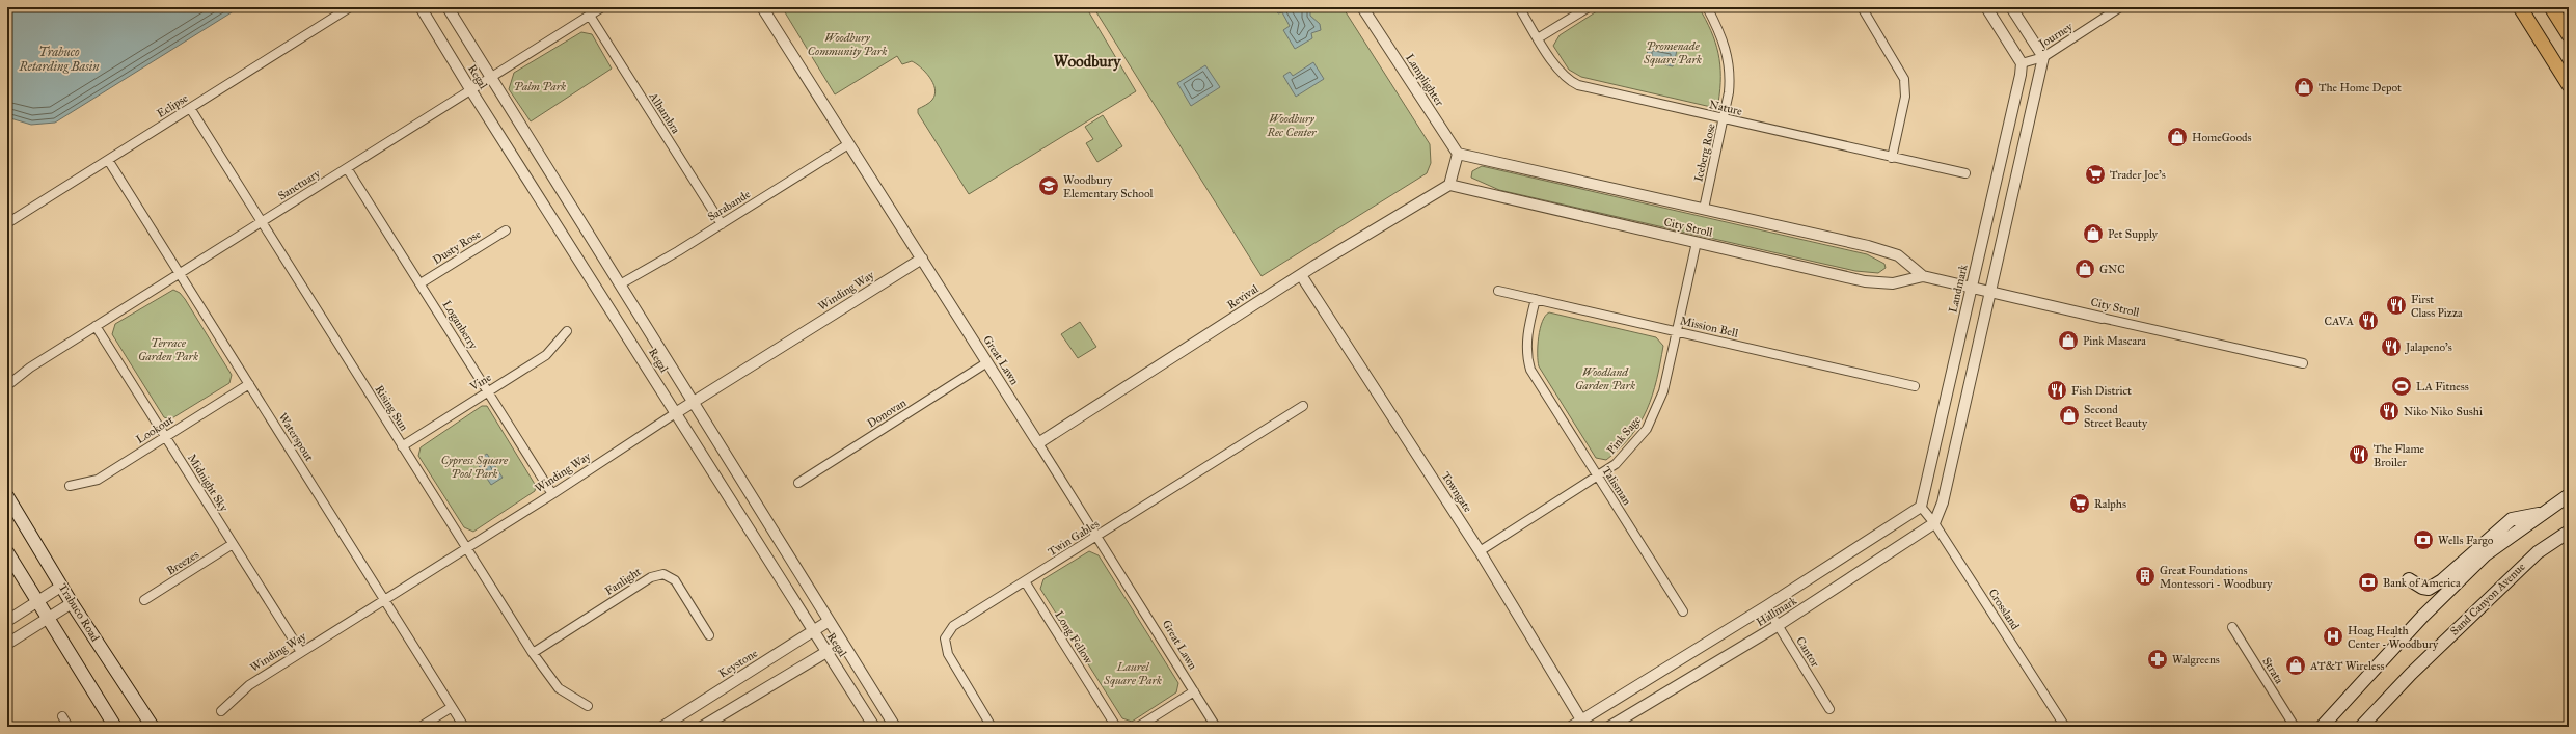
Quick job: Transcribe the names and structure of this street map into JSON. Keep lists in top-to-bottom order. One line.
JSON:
{"streets":{"main road":["Sand Canyon Avenue","Trabuco Road"],"street":["Journey","Regal","Lamplighter","Eclipse","Nature","Alhambra","Iceberg Rose","Sanctuary","Sarabande","City Stroll","Dusty Rose","Landmark","Winding Way","Revival","Loganberry","Mission Bell","Great Lawn","Vine","Rising Sun","Donovan","Lookout","Pink Sage","Waterspout","Midnight Sky","Talisman","Towngate","Twin Gables","Breezes","Fanlight","Crossland","Hallmark","Long Fellow","Cantor","Keystone","Strata"]},"crossings":[["Journey","Landmark"],["Regal","Sanctuary"],["Regal","Sarabande"],["Regal","Winding Way"],["Regal","Keystone"],["Lamplighter","City Stroll"],["Eclipse","Rising Sun"],["Eclipse","Waterspout"],["Nature","Iceberg Rose"],["Alhambra","Sanctuary"],["Alhambra","Sarabande"],["Iceberg Rose","City Stroll"],["Sanctuary","Loganberry"],["Sanctuary","Rising Sun"],["Sanctuary","Waterspout"],["Sanctuary","Midnight Sky"],["Sarabande","Great Lawn"],["City Stroll","Landmark"],["City Stroll","Revival"],["City Stroll","Pink Sage"],["Dusty Rose","Loganberry"],["Landmark","Crossland"],["Landmark","Hallmark"],["Winding Way","Loganberry"],["Winding Way","Great Lawn"],["Winding Way","Rising Sun"],["Winding Way","Waterspout"],["Winding Way","Midnight Sky"],["Revival","Great Lawn"],["Revival","Towngate"],["Loganberry","Vine"],["Mission Bell","Pink Sage"],["Mission Bell","Talisman"],["Great Lawn","Donovan"],["Great Lawn","Twin Gables"],["Vine","Rising Sun"],["Rising Sun","Fanlight"],["Lookout","Waterspout"],["Lookout","Midnight Sky"],["Pink Sage","Talisman"],["Pink Sage","Towngate"],["Midnight Sky","Breezes"],["Towngate","Hallmark"],["Twin Gables","Long Fellow"],["Crossland","Hallmark"],["Hallmark","Cantor"]],"districts":["Woodbury"],"water":["Trabuco Retarding Basin"],"parks":["Woodbury Community Park","Promenade Square Park","Palm Park","Woodbury Rec Center","Terrace Garden Park","Woodland Garden Park","Cypress Square Pool Park","Laurel Square Park"],"places":{"shop":["The Home Depot","HomeGoods","Pet Supply","GNC","Pink Mascara","Second Street Beauty","AT&T Wireless"],"supermarket":["Trader Joe's","Ralphs"],"school or university":["Woodbury Elementary School"],"restaurant":["First Class Pizza","CAVA","Jalapeno's","Fish District","Niko Niko Sushi","The Flame Broiler"],"sports":["LA Fitness"],"bank":["Wells Fargo","Bank of America"],"building":["Great Foundations Montessori - Woodbury"],"hospital":["Hoag Health Center - Woodbury"],"pharmacy":["Walgreens"]}}
